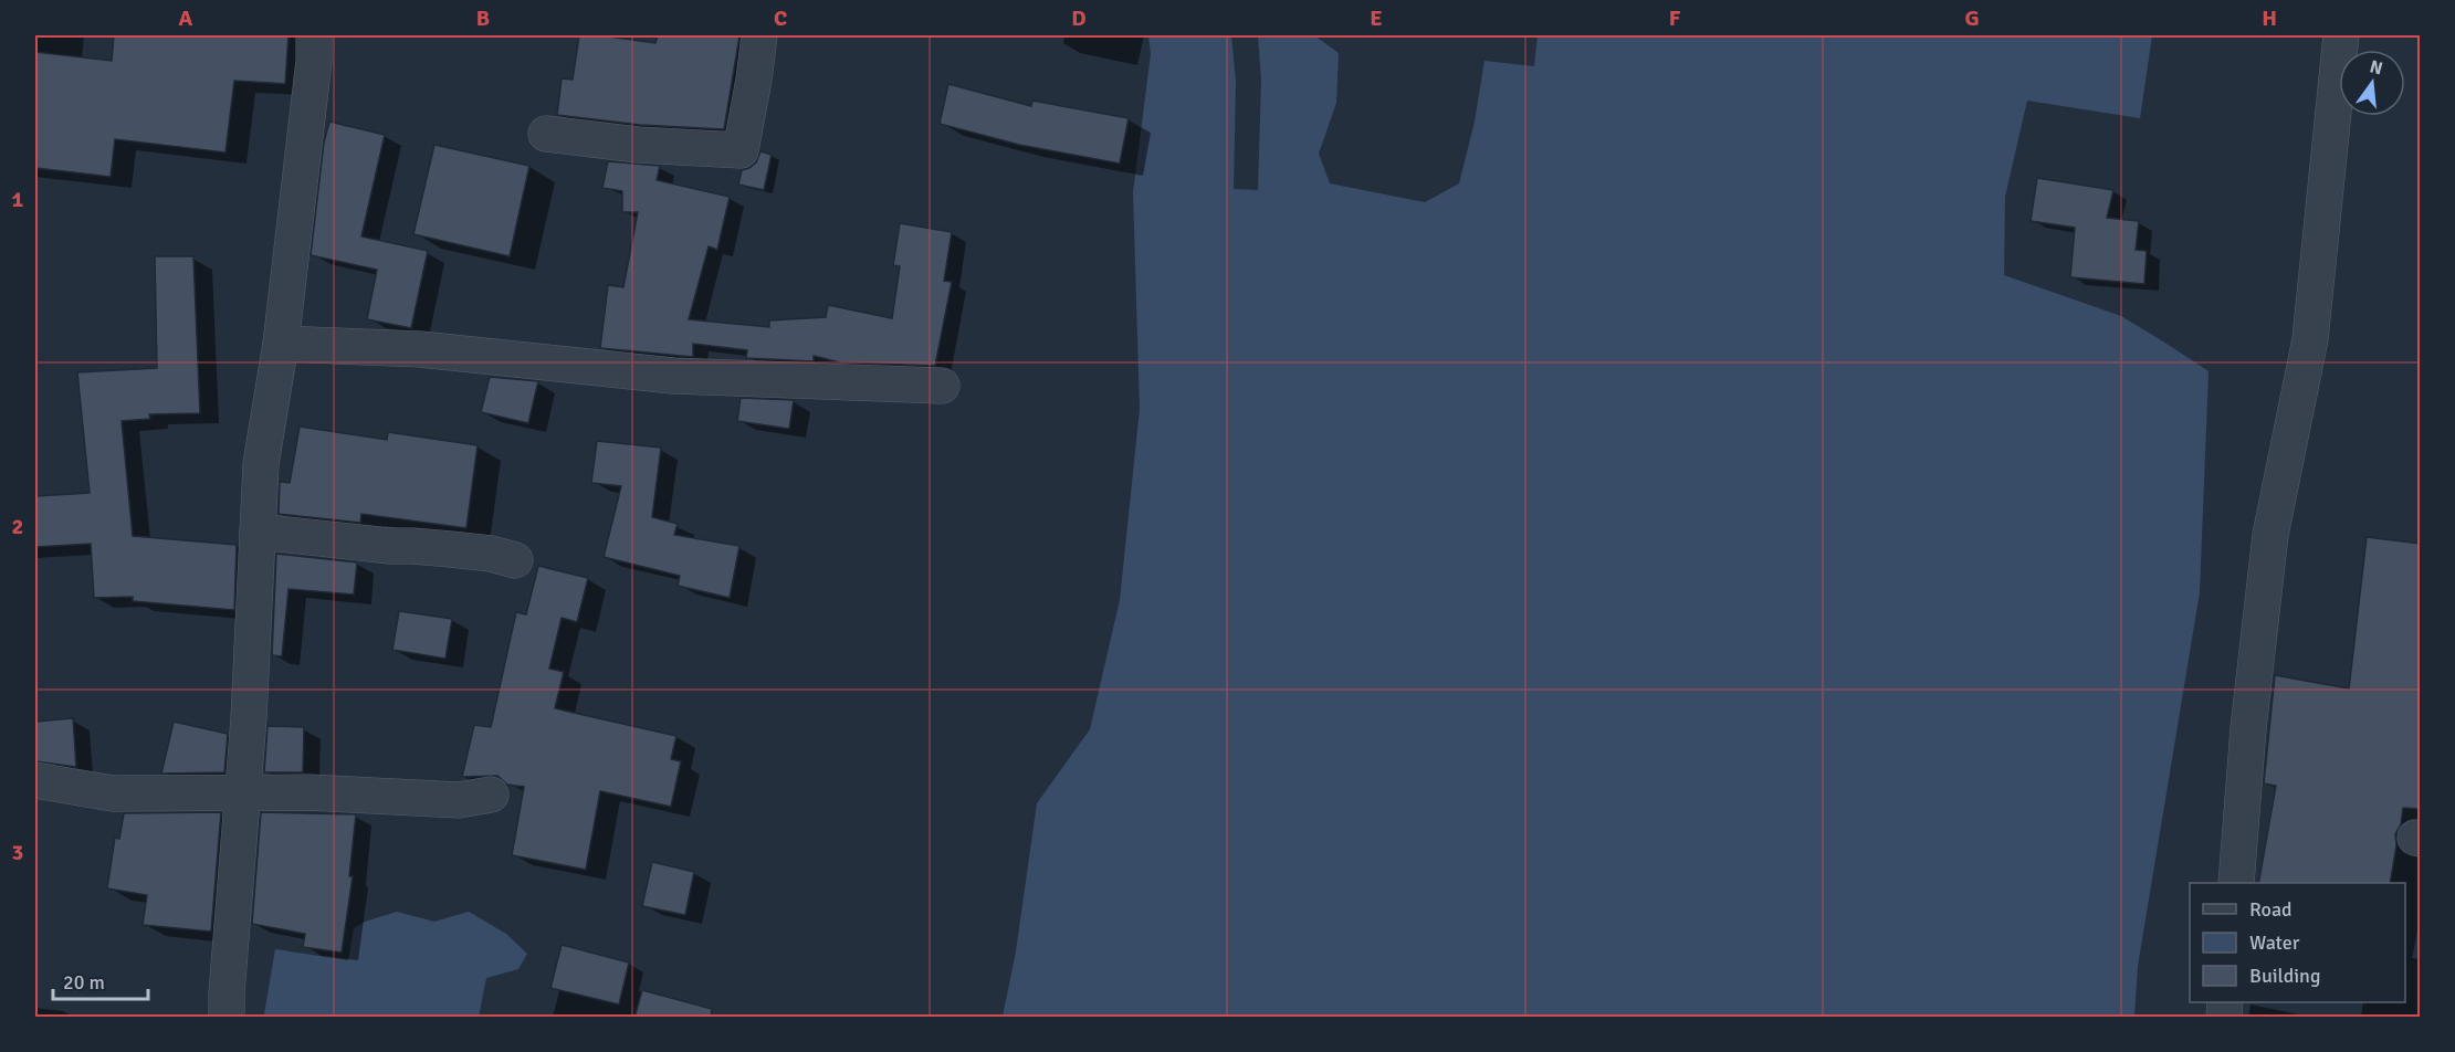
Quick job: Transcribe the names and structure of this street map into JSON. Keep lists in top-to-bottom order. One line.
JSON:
{"legend":["Road","Water","Building"],"scale_bar":"20 m","north":"top","grid":{"columns":["A","B","C","D","E","F","G","H"],"rows":["1","2","3"]}}
